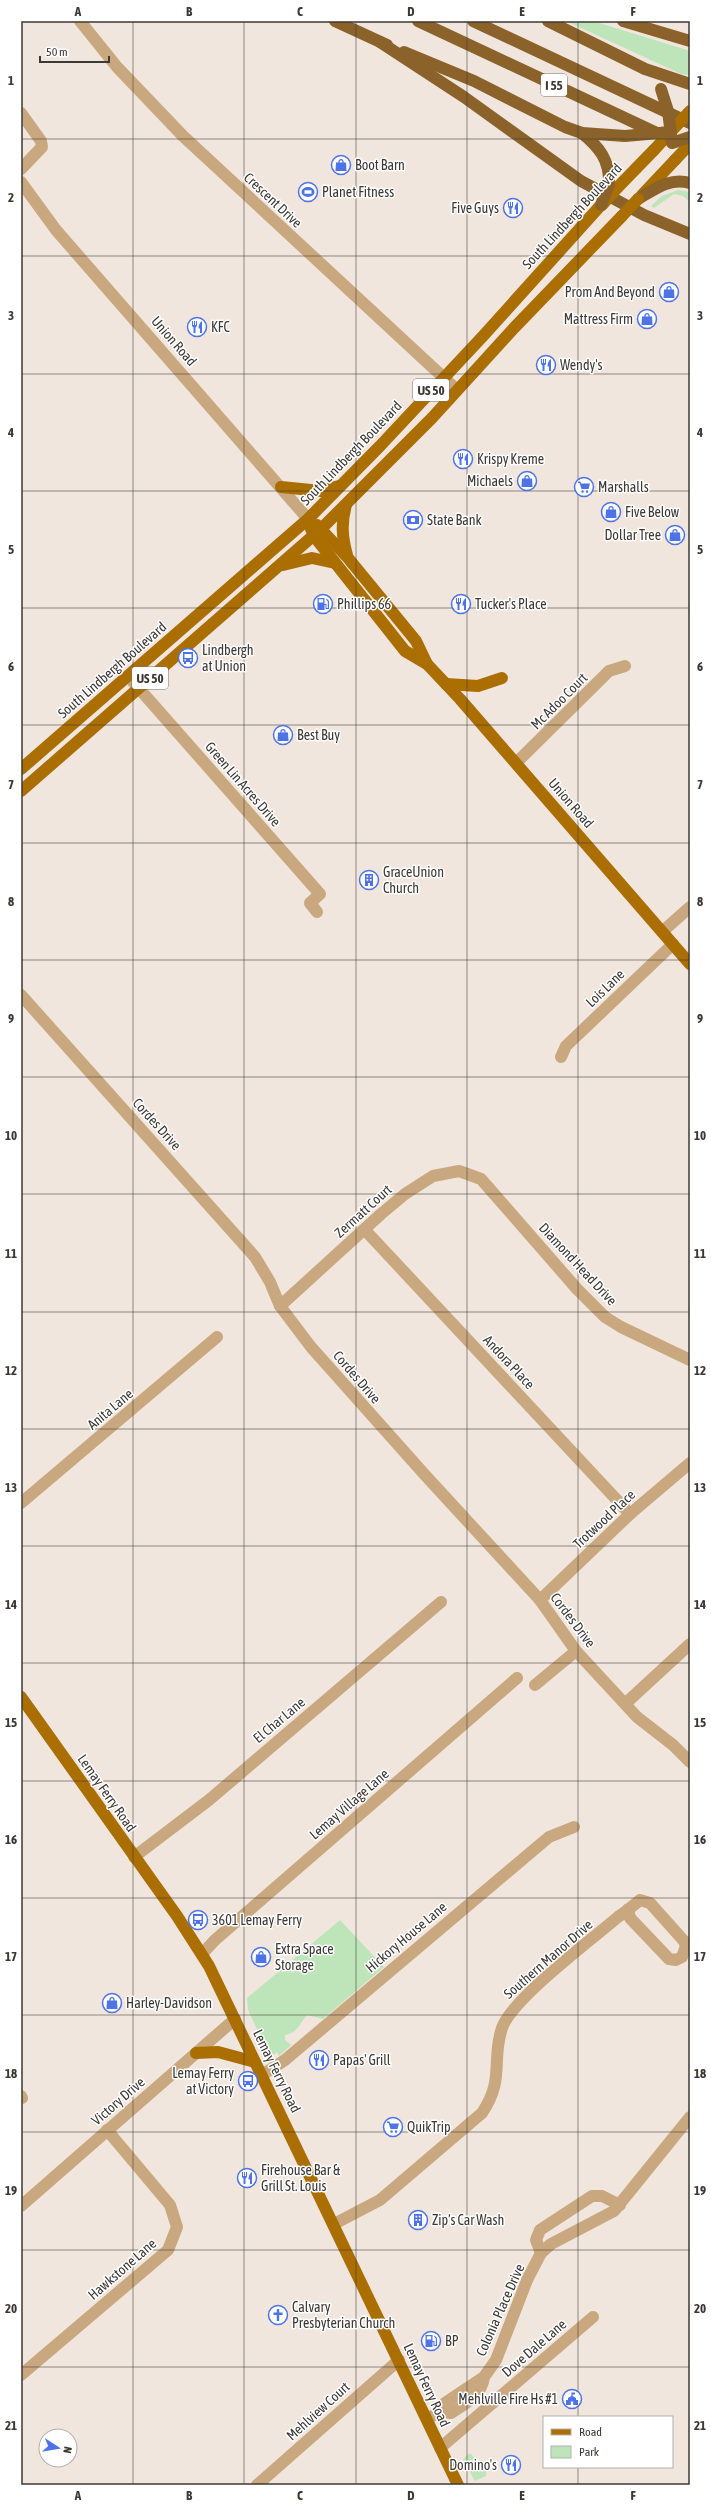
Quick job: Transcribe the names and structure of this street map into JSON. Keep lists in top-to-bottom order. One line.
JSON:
{"streets":{"highway":["I 55"],"main road":["South Lindbergh Boulevard","Union Road","US 50","Lemay Ferry Road"],"street":["Crescent Drive","Mc Adoo Court","Green Lin Acres Drive","Lois Lane","Cordes Drive","Zermatt Court","Diamond Head Drive","Andora Place","Anita Lane","Trotwood Place","El Char Lane","Lemay Village Lane","Hickory House Lane","Southern Manor Drive","Victory Drive","Hawkstone Lane","Colonia Place Drive","Dove Dale Lane","Mehlview Court"]},"crossings":[["Crescent Drive","South Lindbergh Boulevard"],["Crescent Drive","US 50"],["South Lindbergh Boulevard","Union Road"],["South Lindbergh Boulevard","Green Lin Acres Drive"],["Union Road","US 50"],["Union Road","Mc Adoo Court"],["Union Road","Lois Lane"],["US 50","Green Lin Acres Drive"],["Cordes Drive","Zermatt Court"],["Cordes Drive","Trotwood Place"],["Zermatt Court","Diamond Head Drive"],["Zermatt Court","Andora Place"],["Andora Place","Trotwood Place"],["El Char Lane","Lemay Ferry Road"],["Lemay Ferry Road","Lemay Village Lane"],["Lemay Ferry Road","Hickory House Lane"],["Lemay Ferry Road","Southern Manor Drive"],["Lemay Ferry Road","Victory Drive"],["Lemay Ferry Road","Colonia Place Drive"],["Lemay Ferry Road","Dove Dale Lane"],["Lemay Ferry Road","Mehlview Court"],["Victory Drive","Hawkstone Lane"]],"places":{"shop":["Boot Barn","Prom And Beyond","Mattress Firm","Michaels","Five Below","Dollar Tree","Best Buy","Extra Space Storage","Harley-Davidson"],"sports":["Planet Fitness"],"restaurant":["Five Guys","KFC","Wendy's","Krispy Kreme","Tucker's Place","Papas' Grill","Firehouse Bar & Grill St. Louis","Domino's"],"supermarket":["Marshalls","QuikTrip"],"bank":["State Bank"],"fuel station":["Phillips 66","BP"],"bus stop":["Lindbergh at Union","3601 Lemay Ferry","Lemay Ferry at Victory"],"building":["GraceUnion Church","Zip’s Car Wash"],"church":["Calvary Presbyterian Church"],"public building":["Mehlville Fire Hs #1"]},"legend":["Road","Park"],"scale_bar":"50 m","north":"right","grid":{"columns":["A","B","C","D","E","F"],"rows":["1","2","3","4","5","6","7","8","9","10","11","12","13","14","15","16","17","18","19","20","21"]}}
